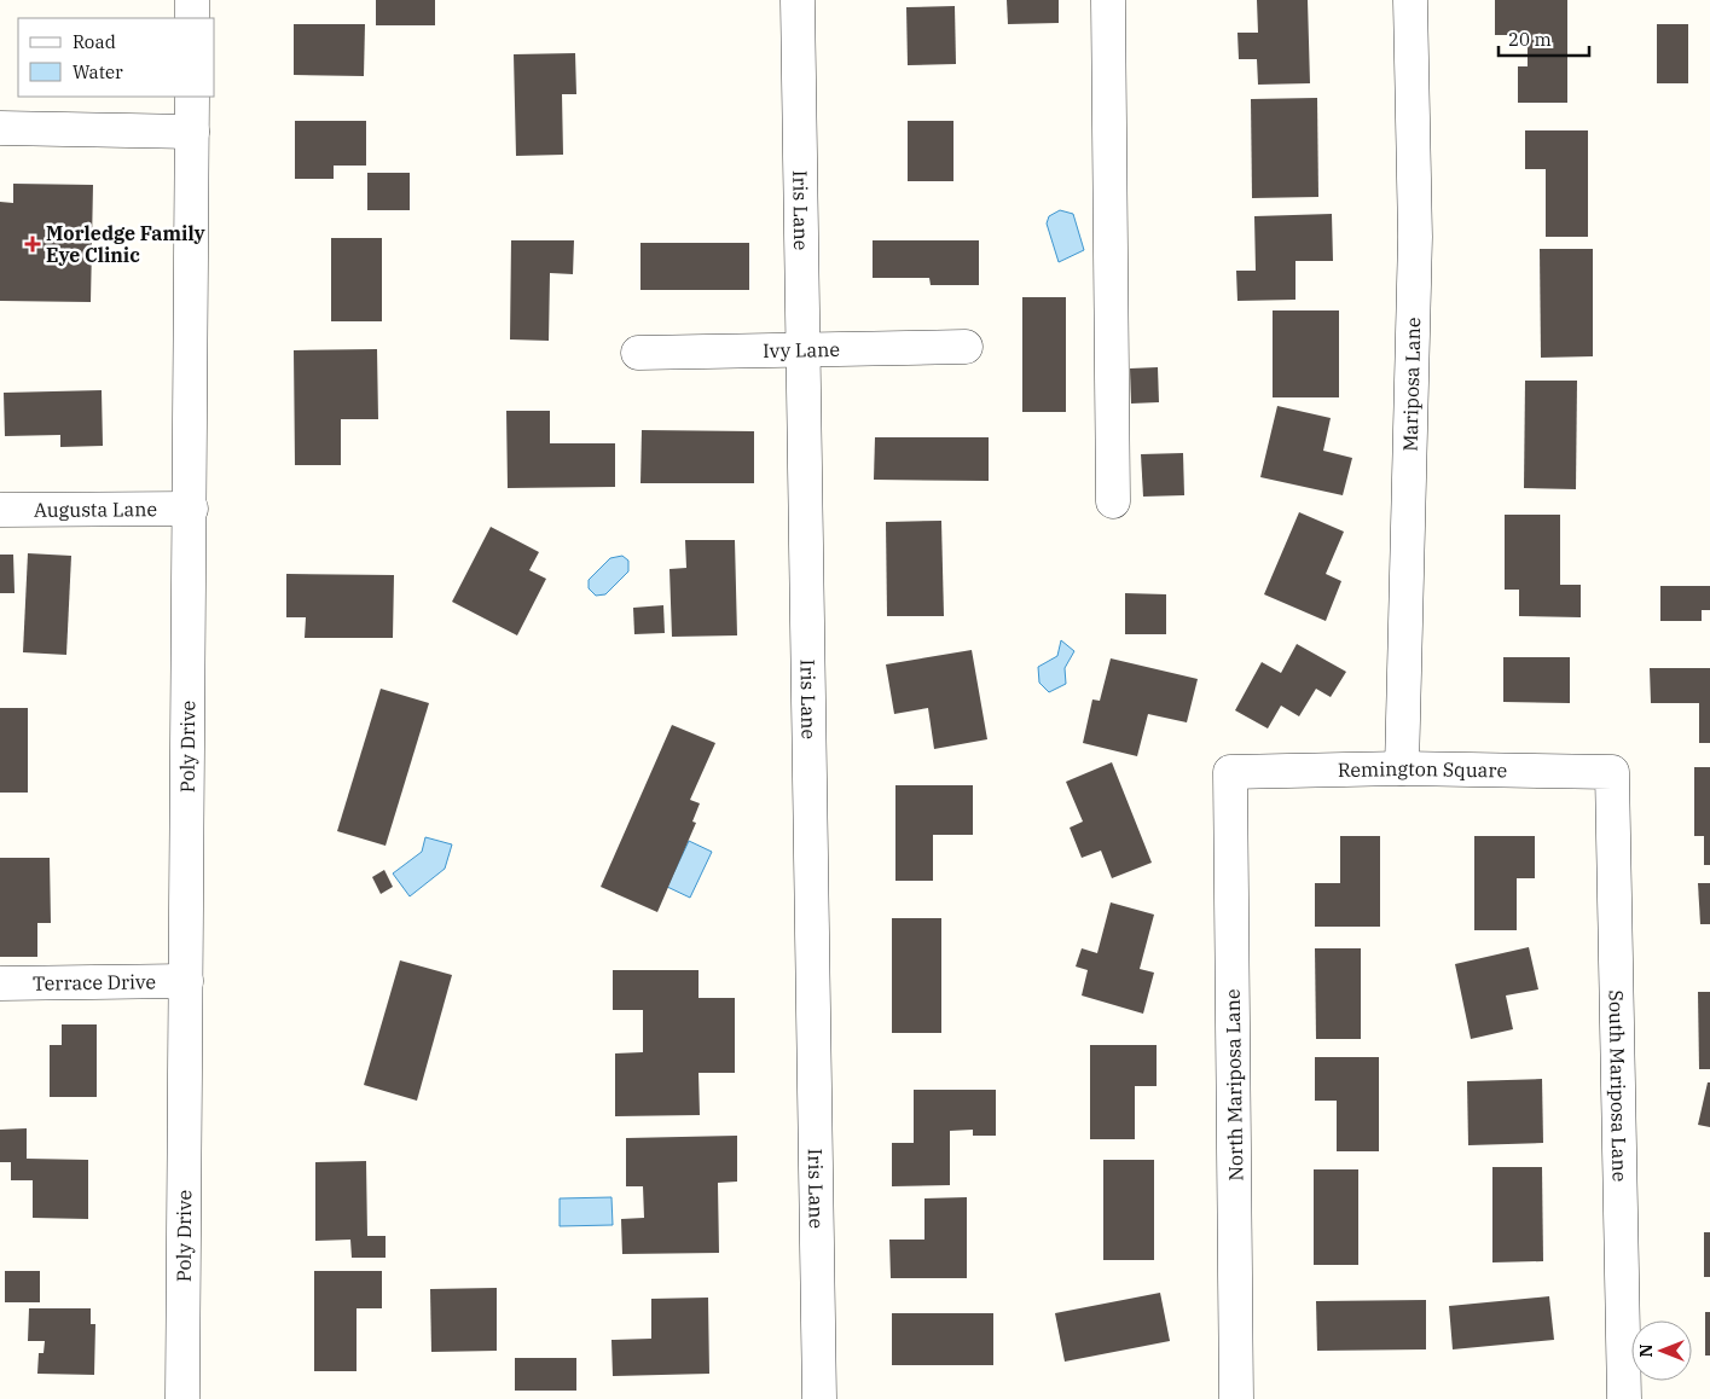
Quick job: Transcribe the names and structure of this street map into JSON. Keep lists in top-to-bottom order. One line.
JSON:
{"streets":{"street":["Iris Lane","Ivy Lane","Mariposa Lane","Augusta Lane","Poly Drive","Remington Square","Terrace Drive","North Mariposa Lane","South Mariposa Lane"]},"crossings":[["Iris Lane","Ivy Lane"],["Mariposa Lane","Remington Square"],["Augusta Lane","Poly Drive"],["Poly Drive","Terrace Drive"],["Remington Square","North Mariposa Lane"],["Remington Square","South Mariposa Lane"]],"places":{"health":["Morledge Family Eye Clinic"]},"legend":["Road","Water"],"scale_bar":"20 m","north":"left"}
